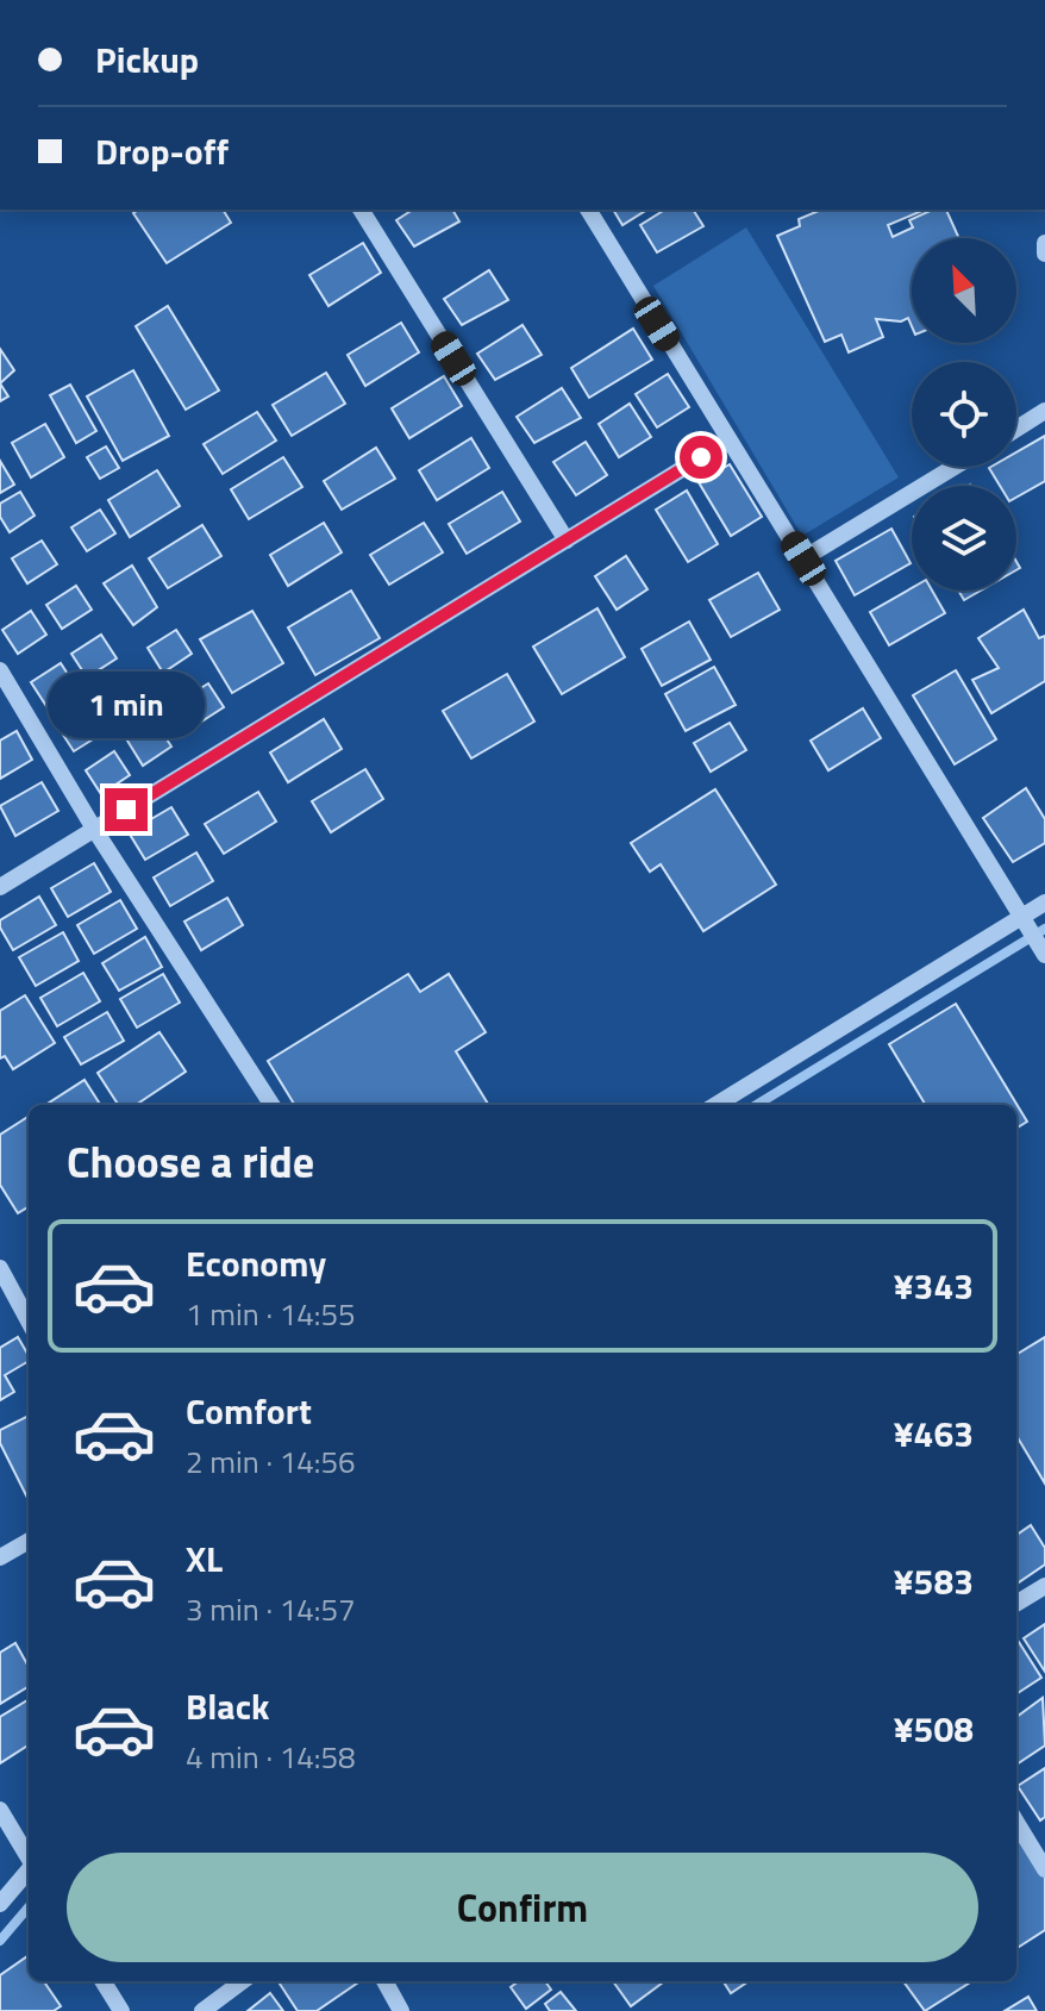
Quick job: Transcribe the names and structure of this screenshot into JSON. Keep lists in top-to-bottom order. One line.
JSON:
{"north":"top left","page":{"banner":["Pickup","Drop-off"],"bubble":"1 min","heading":"Choose a ride","list":[{"name":"Economy","note":"1 min · 14:55","value":"¥343"},{"name":"Comfort","note":"2 min · 14:56","value":"¥463"},{"name":"XL","note":"3 min · 14:57","value":"¥583"},{"name":"Black","note":"4 min · 14:58","value":"¥508"}],"buttons":"Confirm"}}
